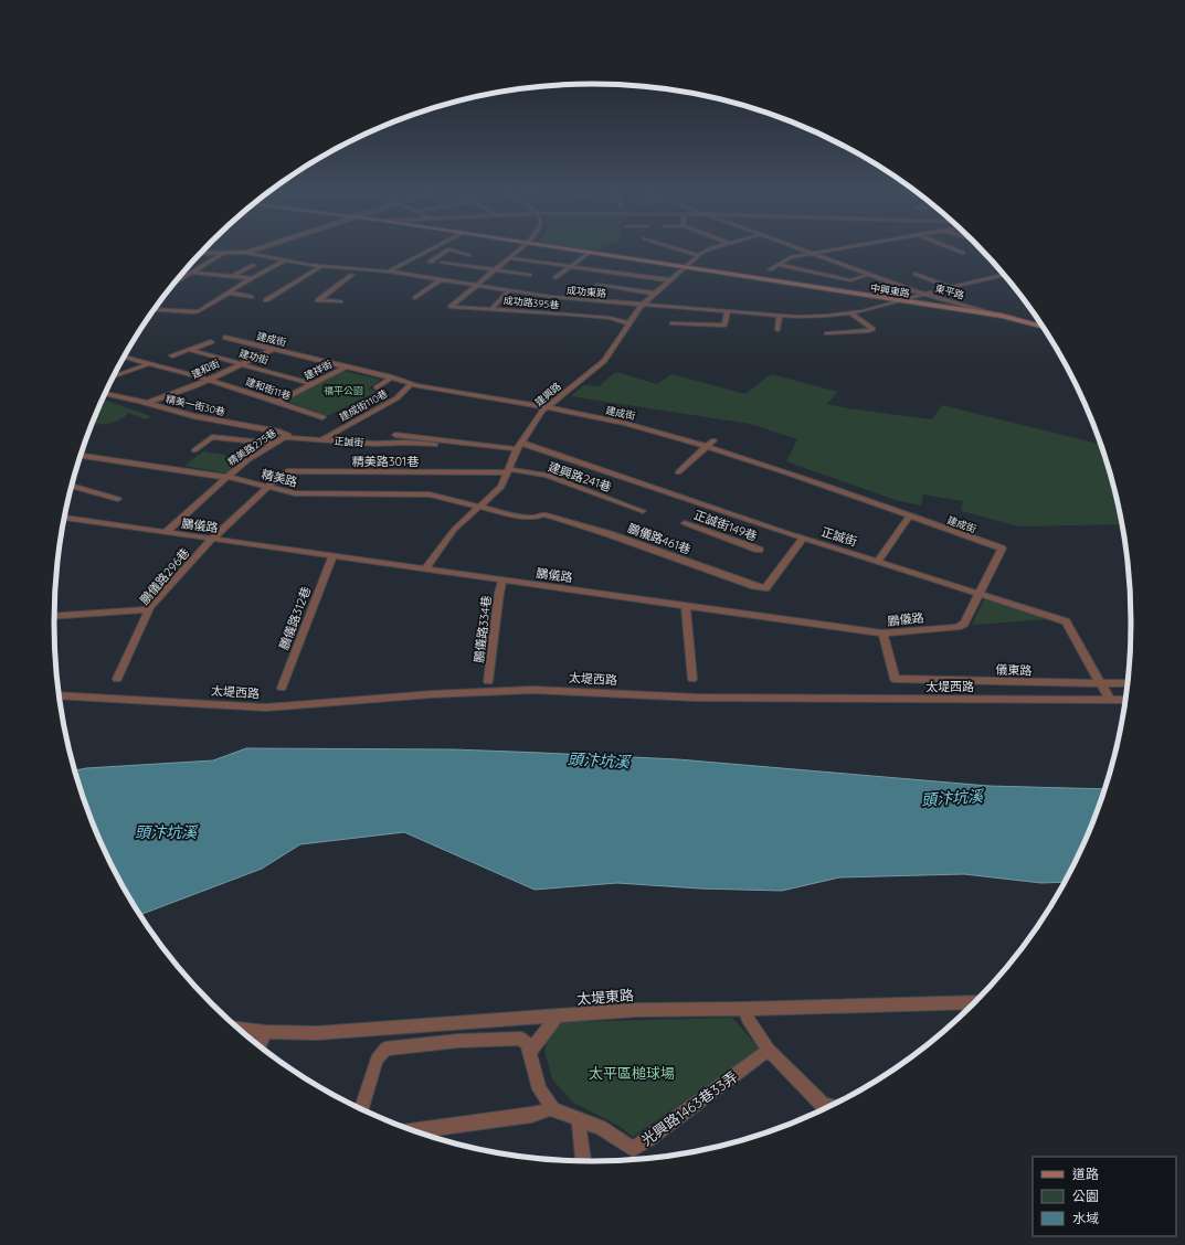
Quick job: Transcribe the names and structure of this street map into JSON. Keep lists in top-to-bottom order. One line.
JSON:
{"streets":{"main road":["中興東路","東平路"],"street":["成功東路","成功路395巷","建成街","建功街","建和街","建祥街","建和街11巷","建興路","精美一街30巷","建成街110巷","正誠街","精美路275巷","精美路301巷","建興路241巷","精美路","鵬儀路","正誠街149巷","鵬儀路461巷","鵬儀路296巷","鵬儀路312巷","鵬儀路334巷","儀東路","太堤西路","太堤東路","光興路1463巷33弄"]},"crossings":[["中興東路","成功東路"],["中興東路","東平路"],["中興東路","建興路"],["成功東路","東平路"],["成功東路","成功路395巷"],["成功東路","建興路"],["成功路395巷","建興路"],["建成街","建和街"],["建成街","建祥街"],["建成街","建興路"],["建成街","建成街110巷"],["建成街","鵬儀路"],["建功街","建和街"],["建功街","建祥街"],["建和街","建和街11巷"],["建和街","精美一街30巷"],["建祥街","建和街11巷"],["建興路","正誠街"],["建興路","精美路301巷"],["建興路","建興路241巷"],["建興路","精美路"],["建興路","鵬儀路"],["精美一街30巷","正誠街"],["精美一街30巷","精美路275巷"],["建成街110巷","正誠街"],["正誠街","精美路275巷"],["正誠街","鵬儀路"],["正誠街","鵬儀路461巷"],["正誠街","儀東路"],["正誠街","太堤西路"],["精美路275巷","精美路"],["精美路275巷","鵬儀路"],["精美路301巷","建興路241巷"],["精美路301巷","精美路"],["精美路301巷","鵬儀路"],["精美路301巷","鵬儀路296巷"],["精美路","鵬儀路461巷"],["鵬儀路","鵬儀路296巷"],["鵬儀路","鵬儀路312巷"],["鵬儀路","鵬儀路334巷"],["鵬儀路","儀東路"]],"water":["頭汴坑溪"],"parks":["福平公園","太平區槌球場"],"legend":["道路","公園","水域"]}
